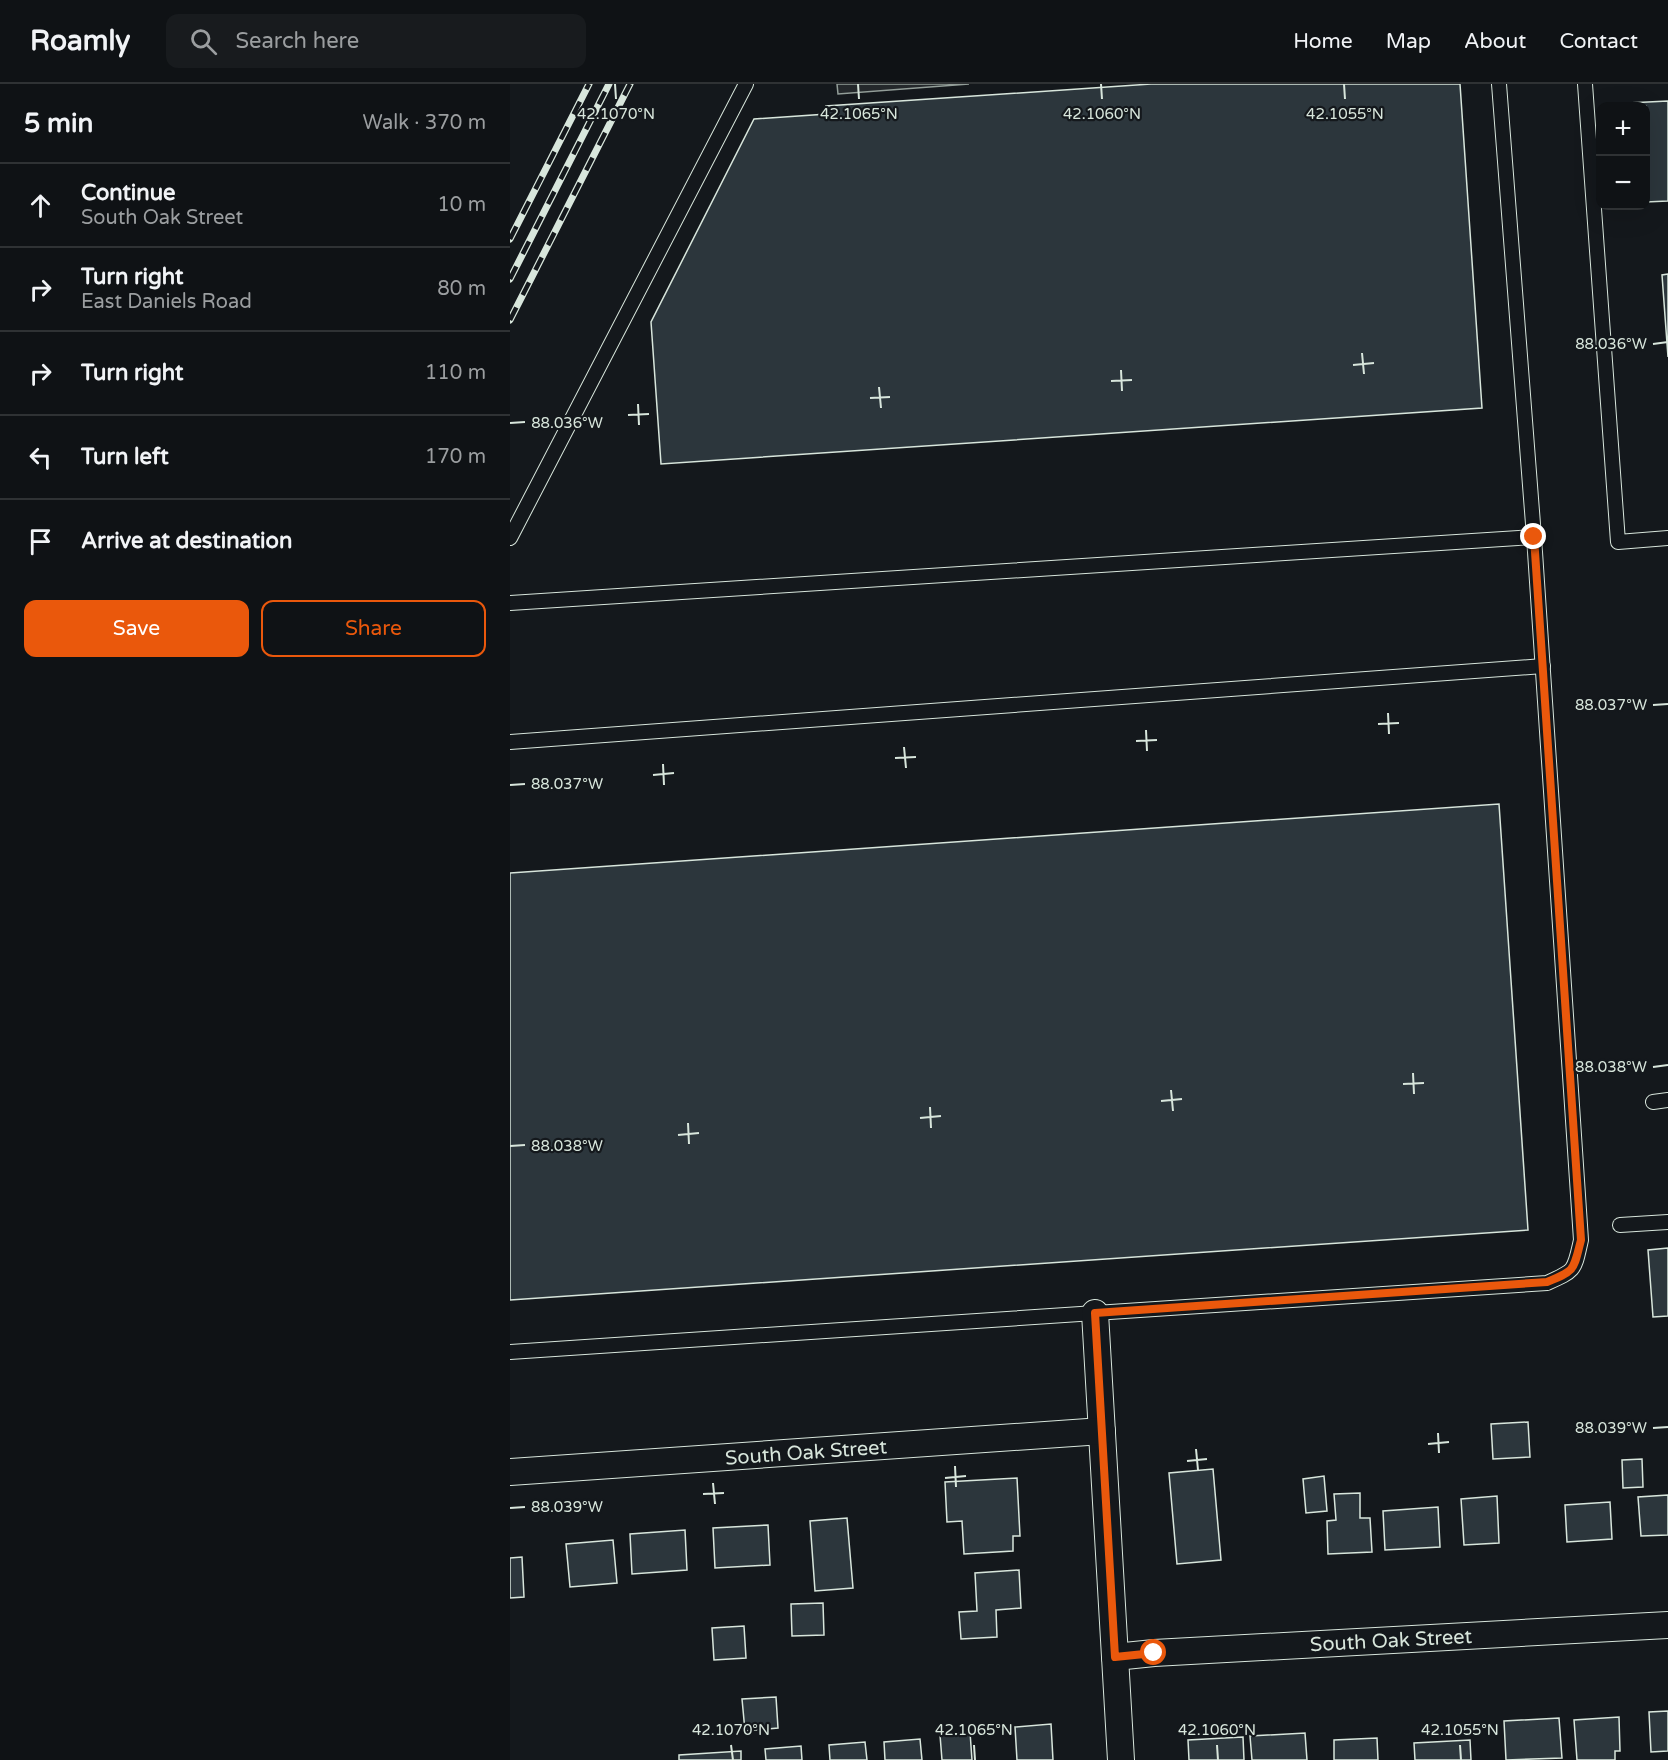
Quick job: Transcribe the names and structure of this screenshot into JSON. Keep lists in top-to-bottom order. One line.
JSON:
{"streets":{"street":["South Oak Street"]},"page":{"header":"Roamly","search":"Search here","nav":["Home","Map","About","Contact"],"heading":["5 min","Walk · 370 m"],"map_buttons":["+","−"],"list":[["Continue","South Oak Street","10 m"],["Turn right","East Daniels Road","80 m"],["Turn right","110 m"],["Turn left","170 m"],"Arrive at destination"],"buttons":["Save","Share"]},"coordinates":["42.1070°N","42.1065°N","42.1060°N","42.1055°N","88.036°W","88.037°W","88.038°W","88.039°W"]}
